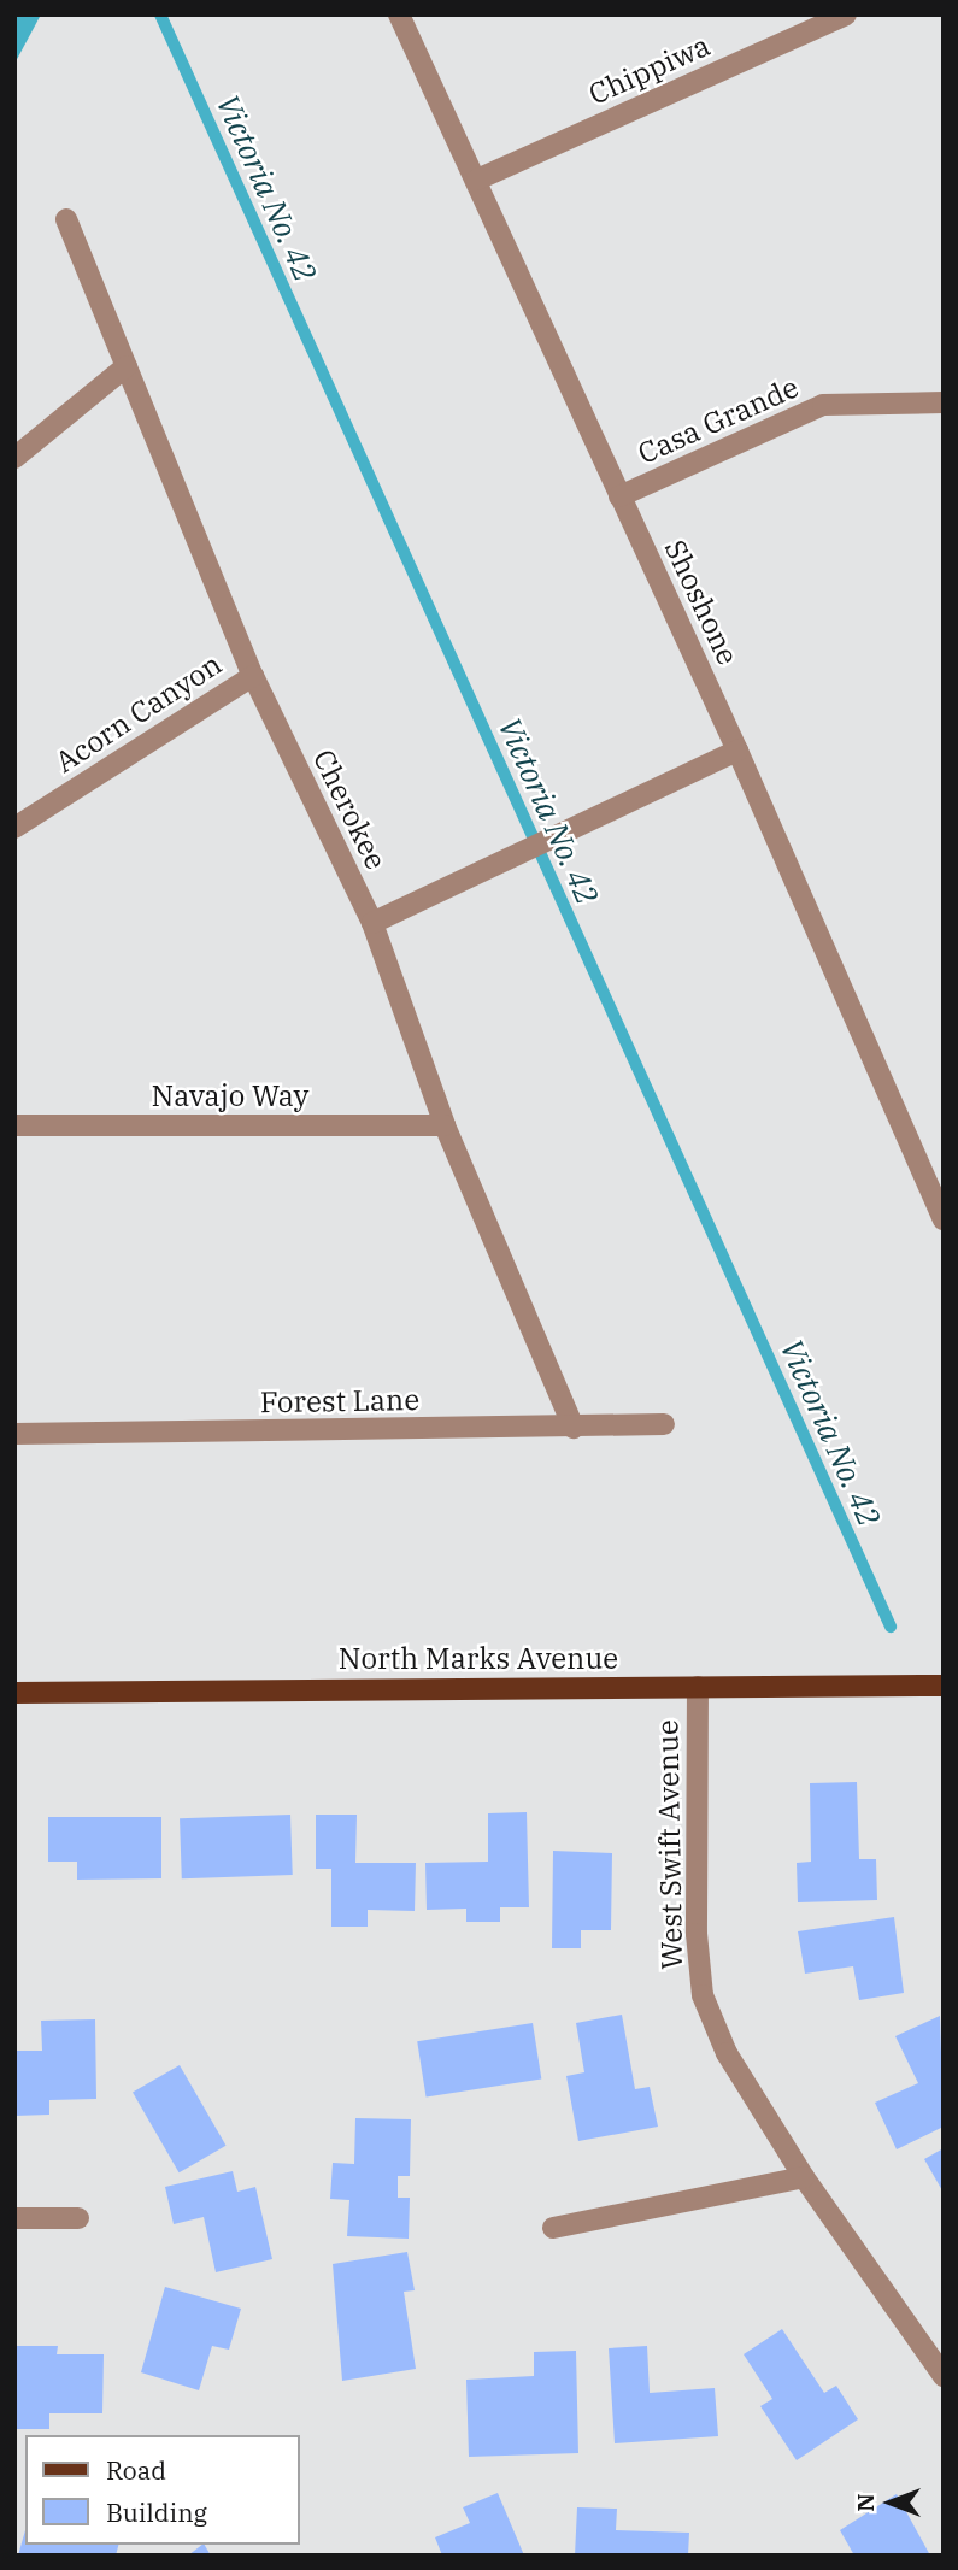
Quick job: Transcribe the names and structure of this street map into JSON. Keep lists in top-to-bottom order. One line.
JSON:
{"streets":{"main road":["North Marks Avenue"],"street":["Chippiwa","Casa Grande","Shoshone","Acorn Canyon","Cherokee","Navajo Way","Forest Lane","West Swift Avenue"]},"crossings":[["Chippiwa","Shoshone"],["Casa Grande","Shoshone"],["Acorn Canyon","Cherokee"],["Cherokee","Navajo Way"],["Cherokee","Forest Lane"],["North Marks Avenue","West Swift Avenue"]],"water":["Victoria No. 42"],"legend":["Road","Building"],"north":"left"}
